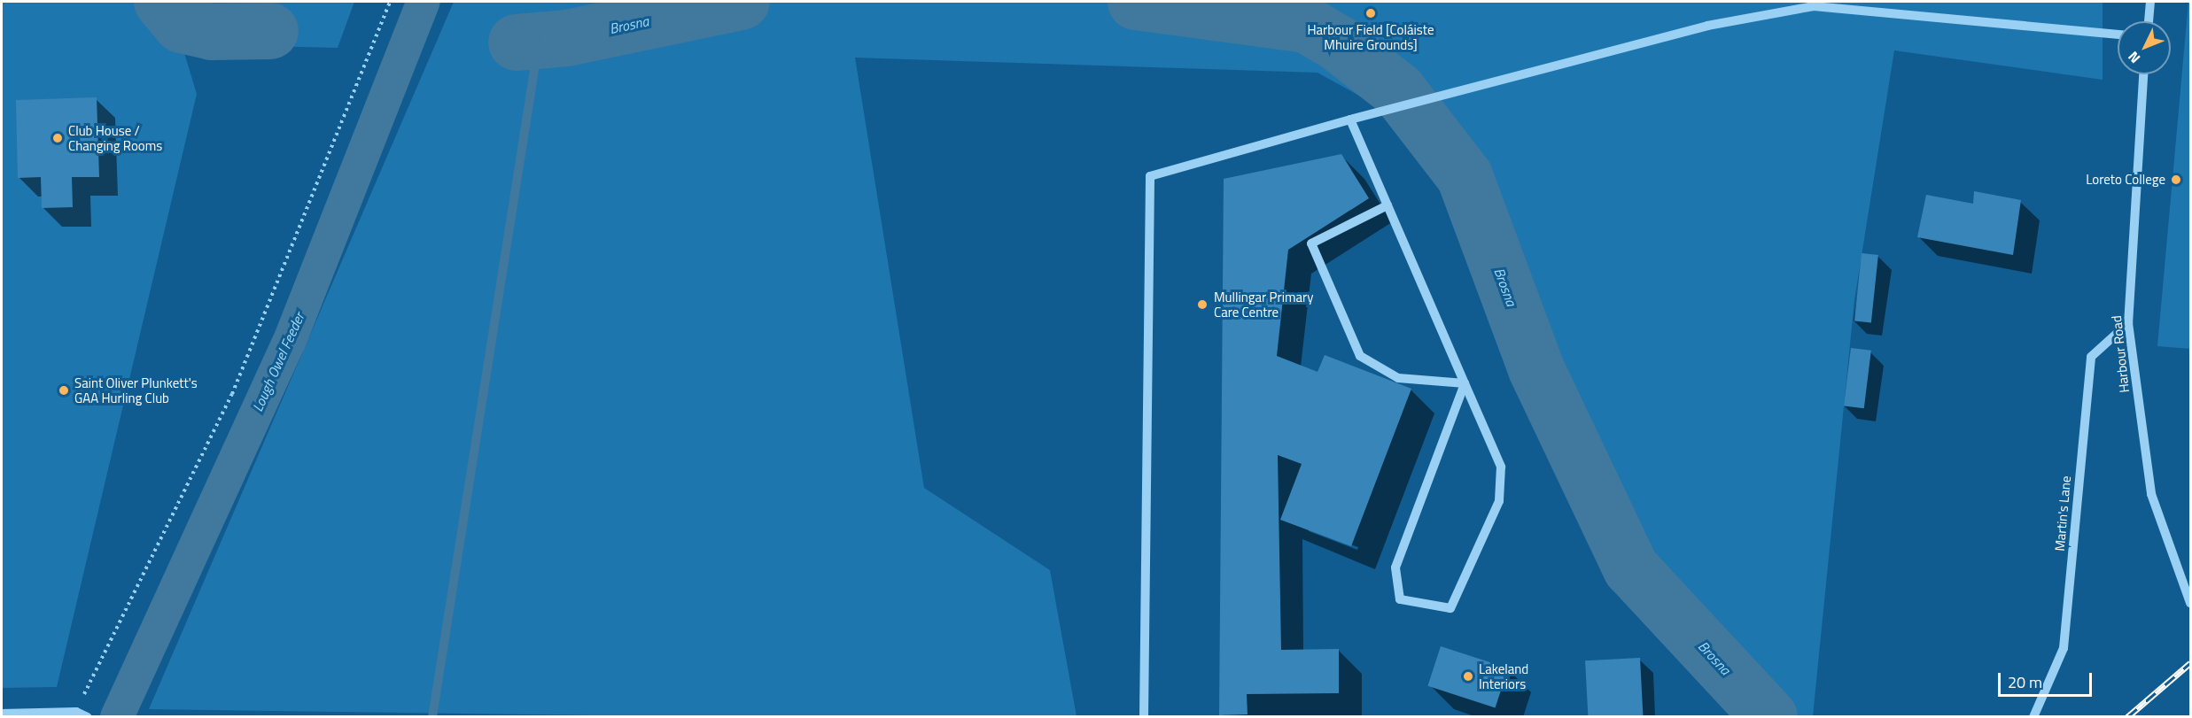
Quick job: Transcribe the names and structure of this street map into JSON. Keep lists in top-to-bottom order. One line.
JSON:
{"streets":{"street":["Harbour Road","Martin's Lane"]},"crossings":[["Harbour Road","Martin's Lane"]],"water":["Brosna","Lough Owel Feeder"],"places":["Harbour Field [Coláiste Mhuire Grounds]","Club House / Changing Rooms","Loreto College","Mullingar Primary Care Centre","Saint Oliver Plunkett's GAA Hurling Club","Lakeland Interiors"],"scale_bar":"20 m","north":"bottom left"}
